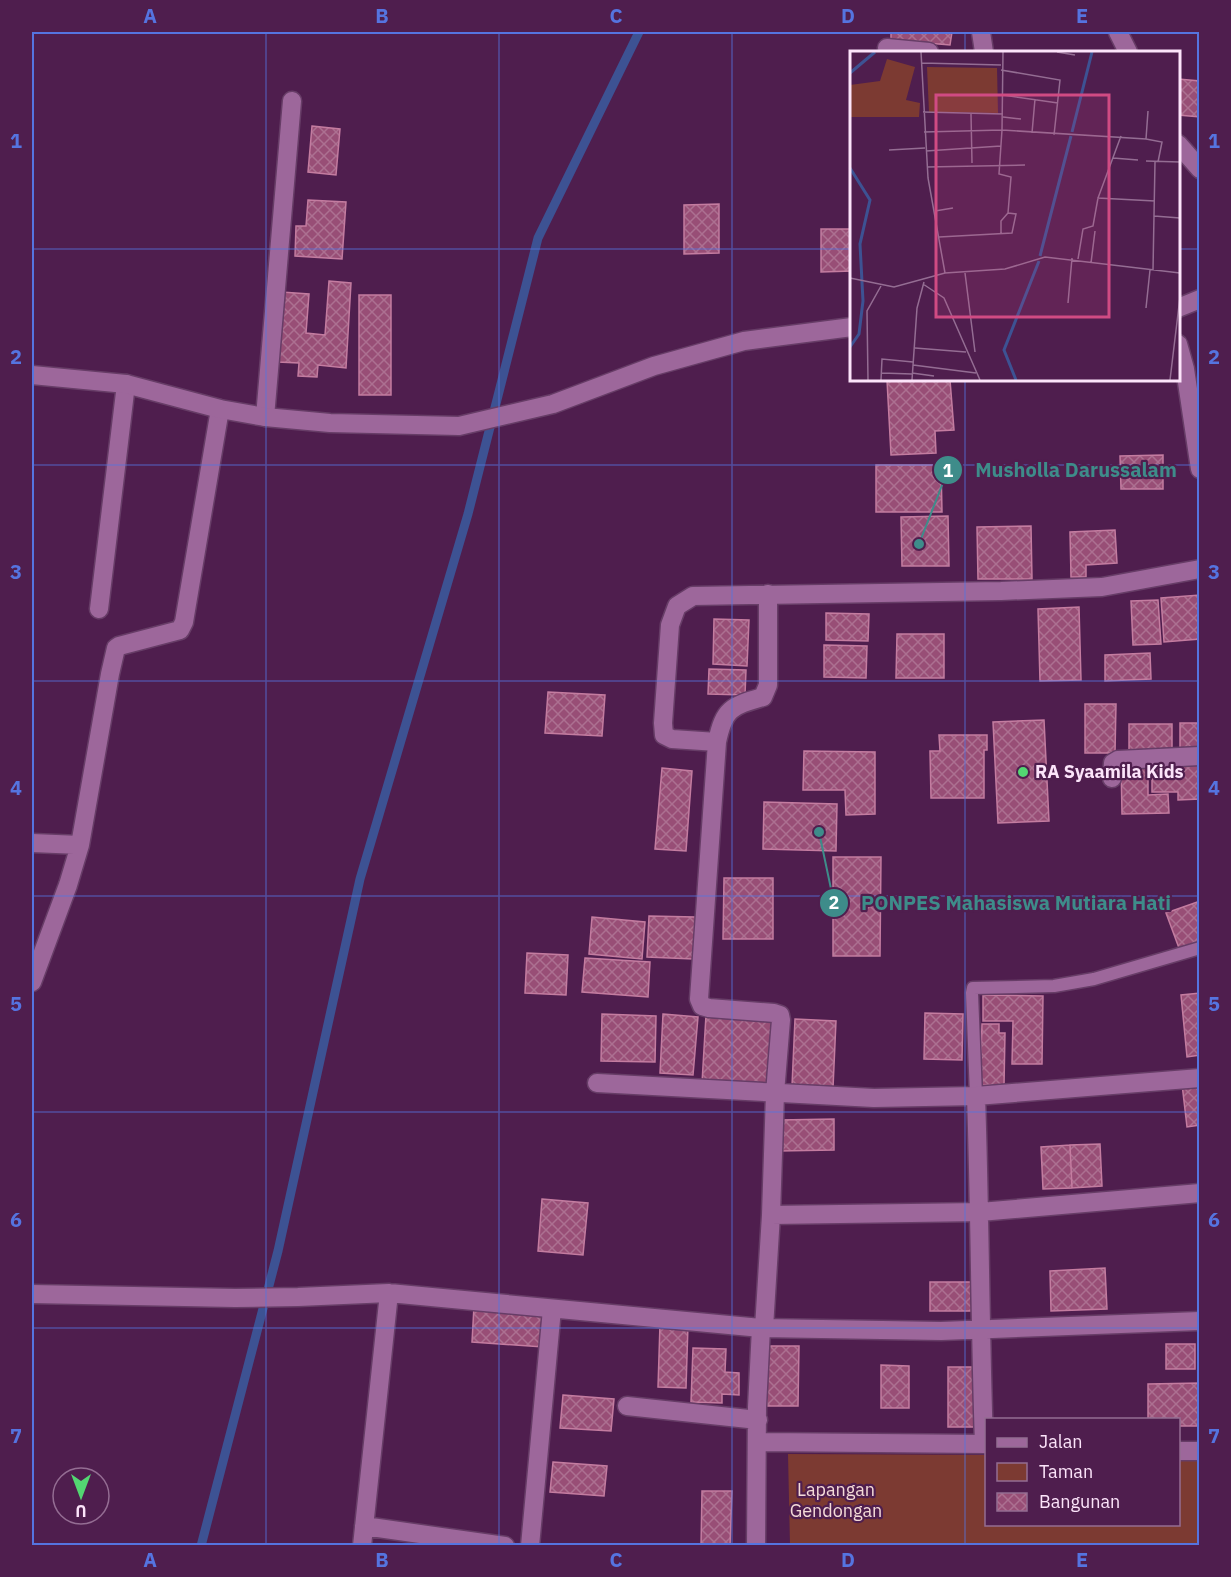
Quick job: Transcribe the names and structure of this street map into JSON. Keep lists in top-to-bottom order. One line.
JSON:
{"parks":["Lapangan Gendongan"],"places":["Musholla Darussalam","RA Syaamila Kids","PONPES Mahasiswa Mutiara Hati"],"legend":["Jalan","Taman","Bangunan"],"north":"bottom","grid":{"columns":["A","B","C","D","E"],"rows":["1","2","3","4","5","6","7"]}}
